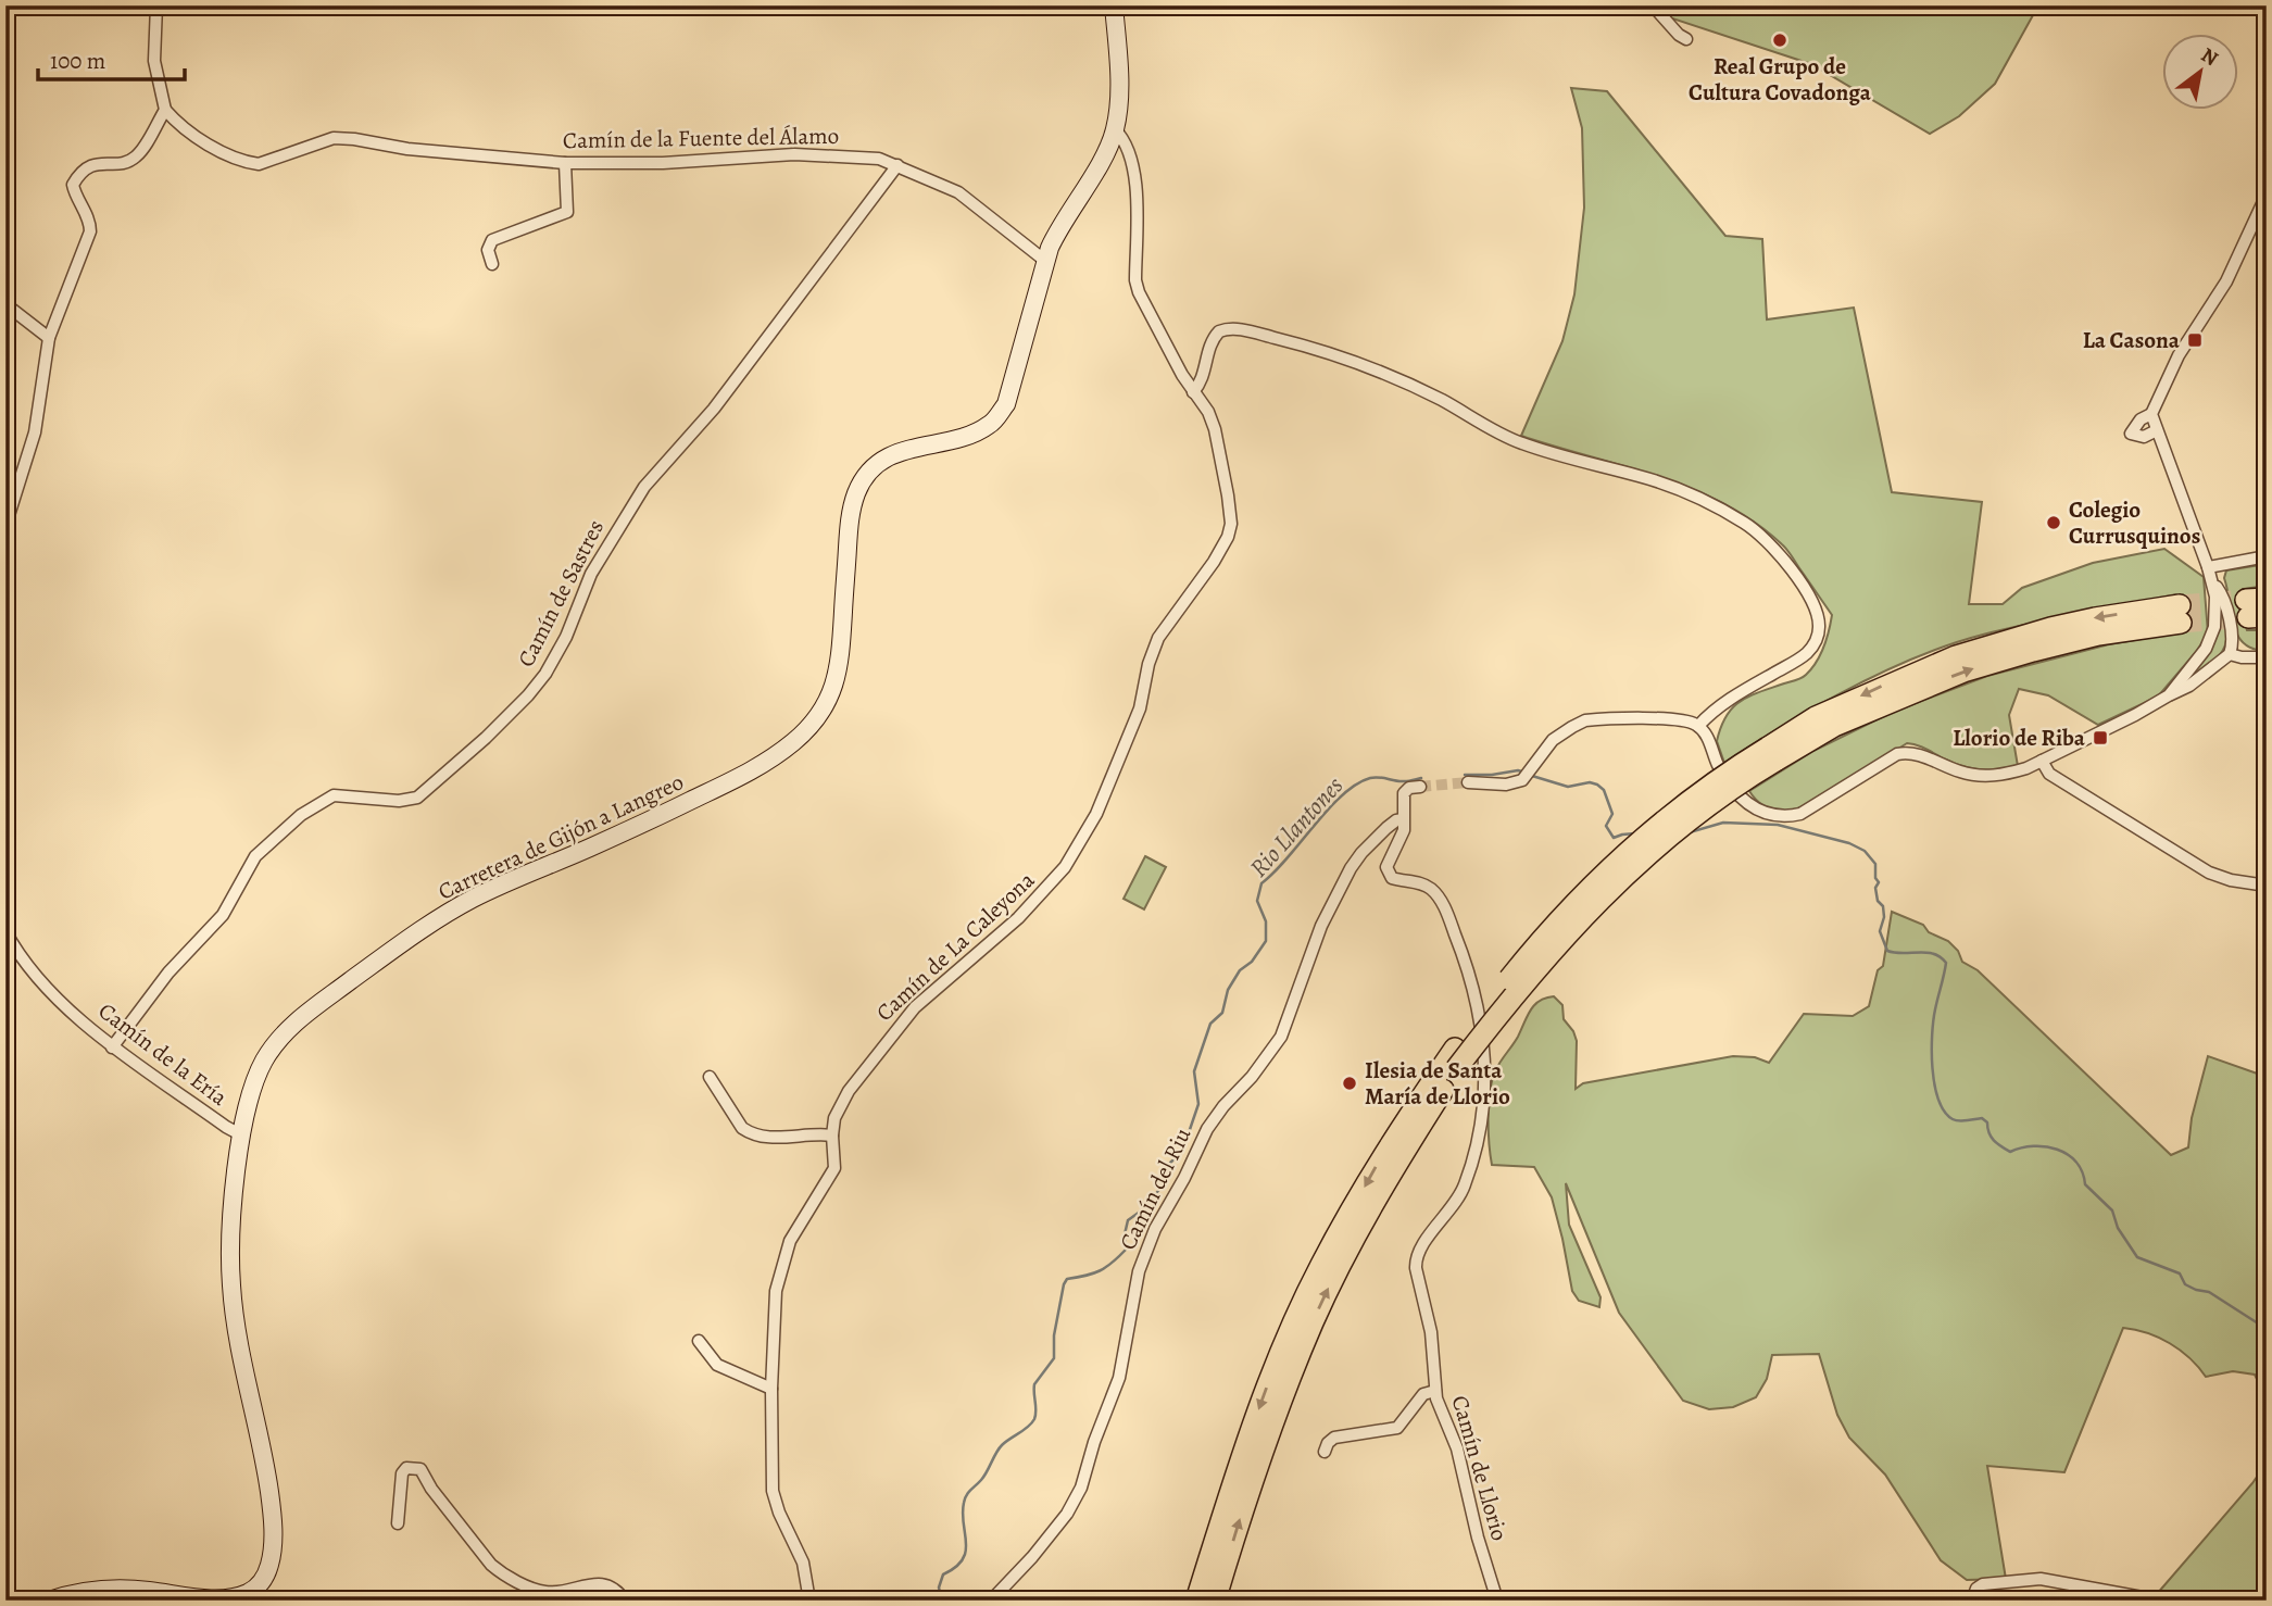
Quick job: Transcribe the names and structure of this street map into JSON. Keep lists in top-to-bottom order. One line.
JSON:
{"streets":{"street":["Camín de la Fuente del Álamo","Camín de Sastres","Carretera de Gijón a Langreo","Camín de La Caleyona","Camín de la Ería","Camín del Riu","Camín de Llorio"]},"crossings":[["Camín de la Fuente del Álamo","Camín de Sastres"],["Camín de la Fuente del Álamo","Carretera de Gijón a Langreo"],["Camín de Sastres","Camín de la Ería"],["Carretera de Gijón a Langreo","Camín de La Caleyona"],["Carretera de Gijón a Langreo","Camín de la Ería"],["Camín del Riu","Camín de Llorio"]],"water":["Rio Llantones"],"places":{"other":["Real Grupo de Cultura Covadonga","Colegio Currusquinos","Ilesia de Santa María de Llorio"],"transit":["La Casona","Llorio de Riba"]},"scale_bar":"100 m","north":"top right"}
